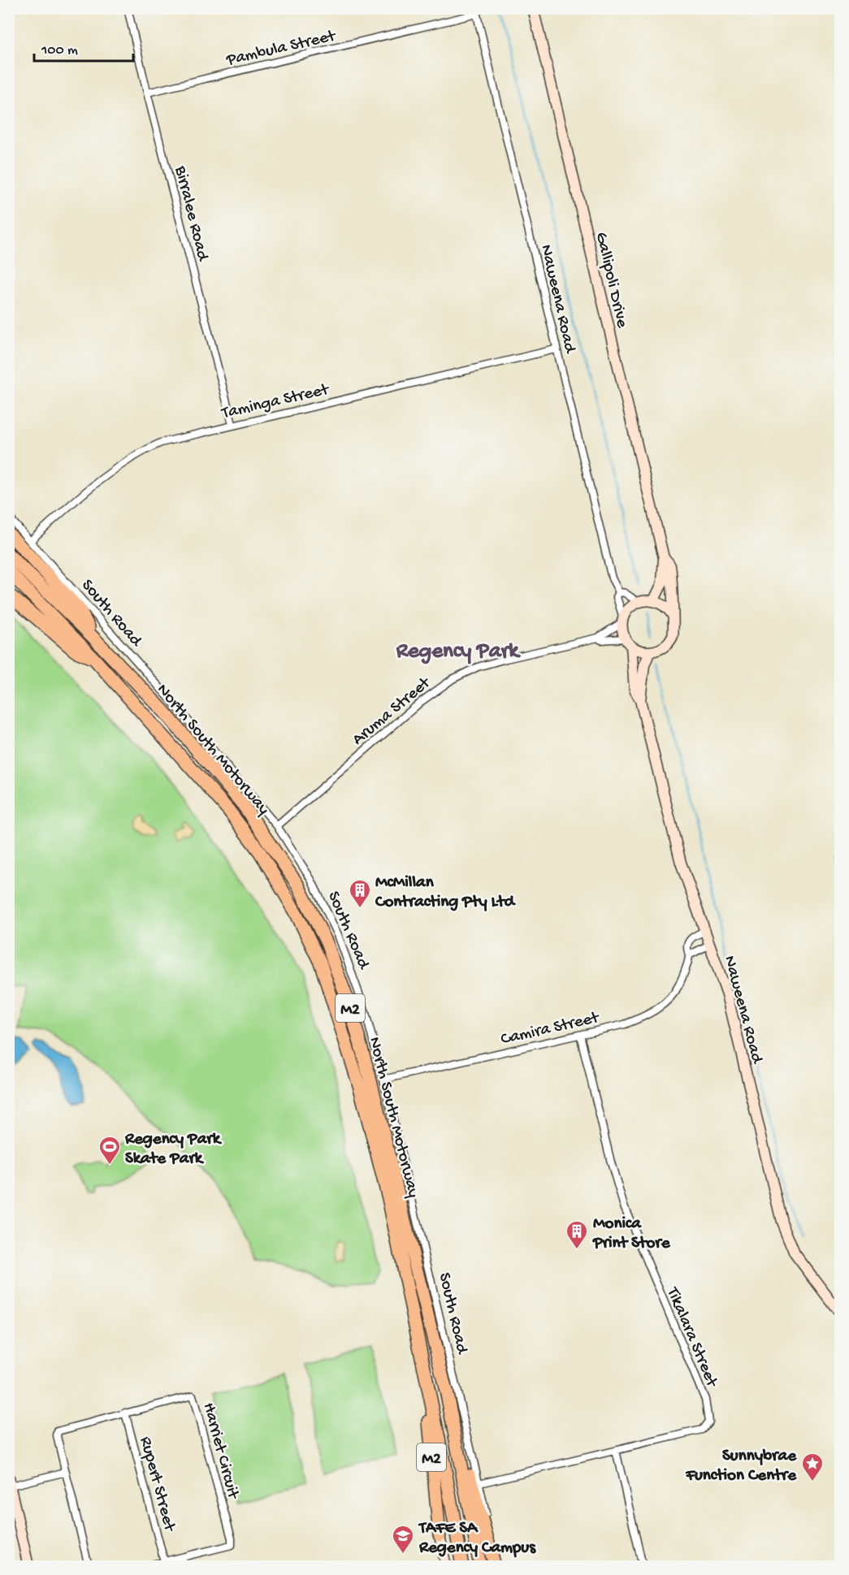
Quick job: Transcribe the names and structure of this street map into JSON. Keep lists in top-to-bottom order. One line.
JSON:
{"streets":{"highway":["North South Motorway","M2"],"street":["Pambula Street","Birralee Road","Gallipoli Drive","Naweena Road","Taminga Street","South Road","Aruma Street","Camira Street","Tikalara Street","Harriet Circuit","Rupert Street"]},"crossings":[["Pambula Street","Birralee Road"],["Pambula Street","Naweena Road"],["Birralee Road","Taminga Street"],["Gallipoli Drive","Naweena Road"],["Gallipoli Drive","Aruma Street"],["Naweena Road","Taminga Street"],["Naweena Road","Aruma Street"],["Naweena Road","Camira Street"],["Taminga Street","South Road"],["South Road","Aruma Street"],["South Road","Camira Street"],["South Road","Tikalara Street"],["North South Motorway","M2"],["Camira Street","Tikalara Street"],["Harriet Circuit","Rupert Street"]],"districts":["Regency Park"],"places":{"building":["McMillan Contracting Pty Ltd","Monica Print Store"],"sports":["Regency Park Skate Park"],"place":["Sunnybrae Function Centre"],"school or university":["TAFE SA Regency Campus"]},"scale_bar":"100 m"}
